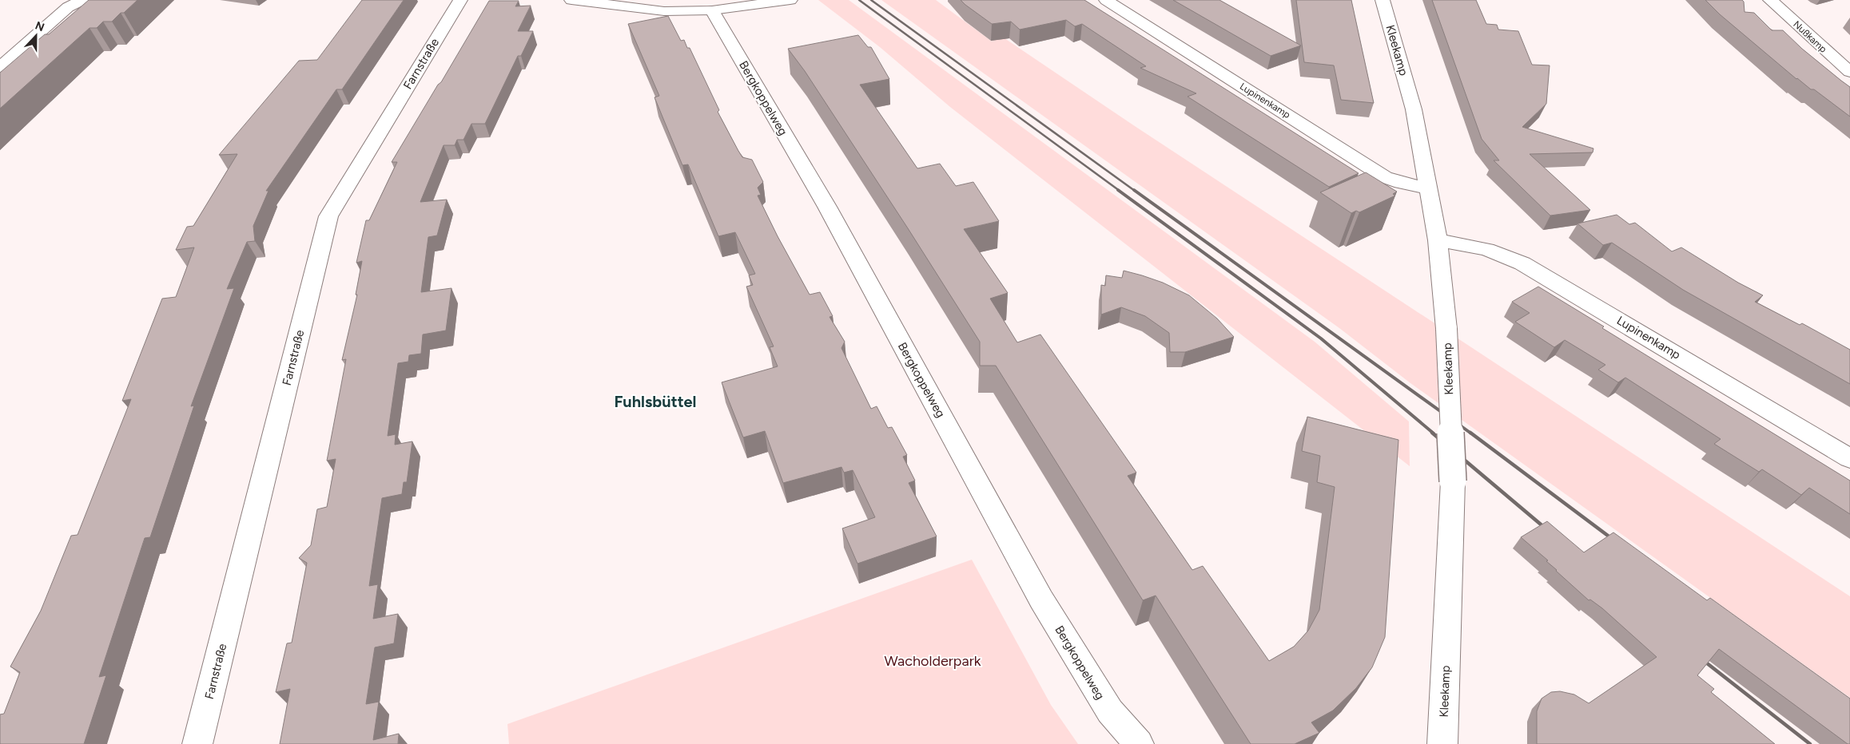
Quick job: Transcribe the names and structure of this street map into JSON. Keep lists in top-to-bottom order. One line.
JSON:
{"streets":{"street":["Nußkamp","Kleekamp","Farnstraße","Bergkoppelweg","Lupinenkamp"]},"crossings":[["Kleekamp","Lupinenkamp"]],"districts":["Fuhlsbüttel"],"parks":["Wacholderpark"],"north":"top"}
